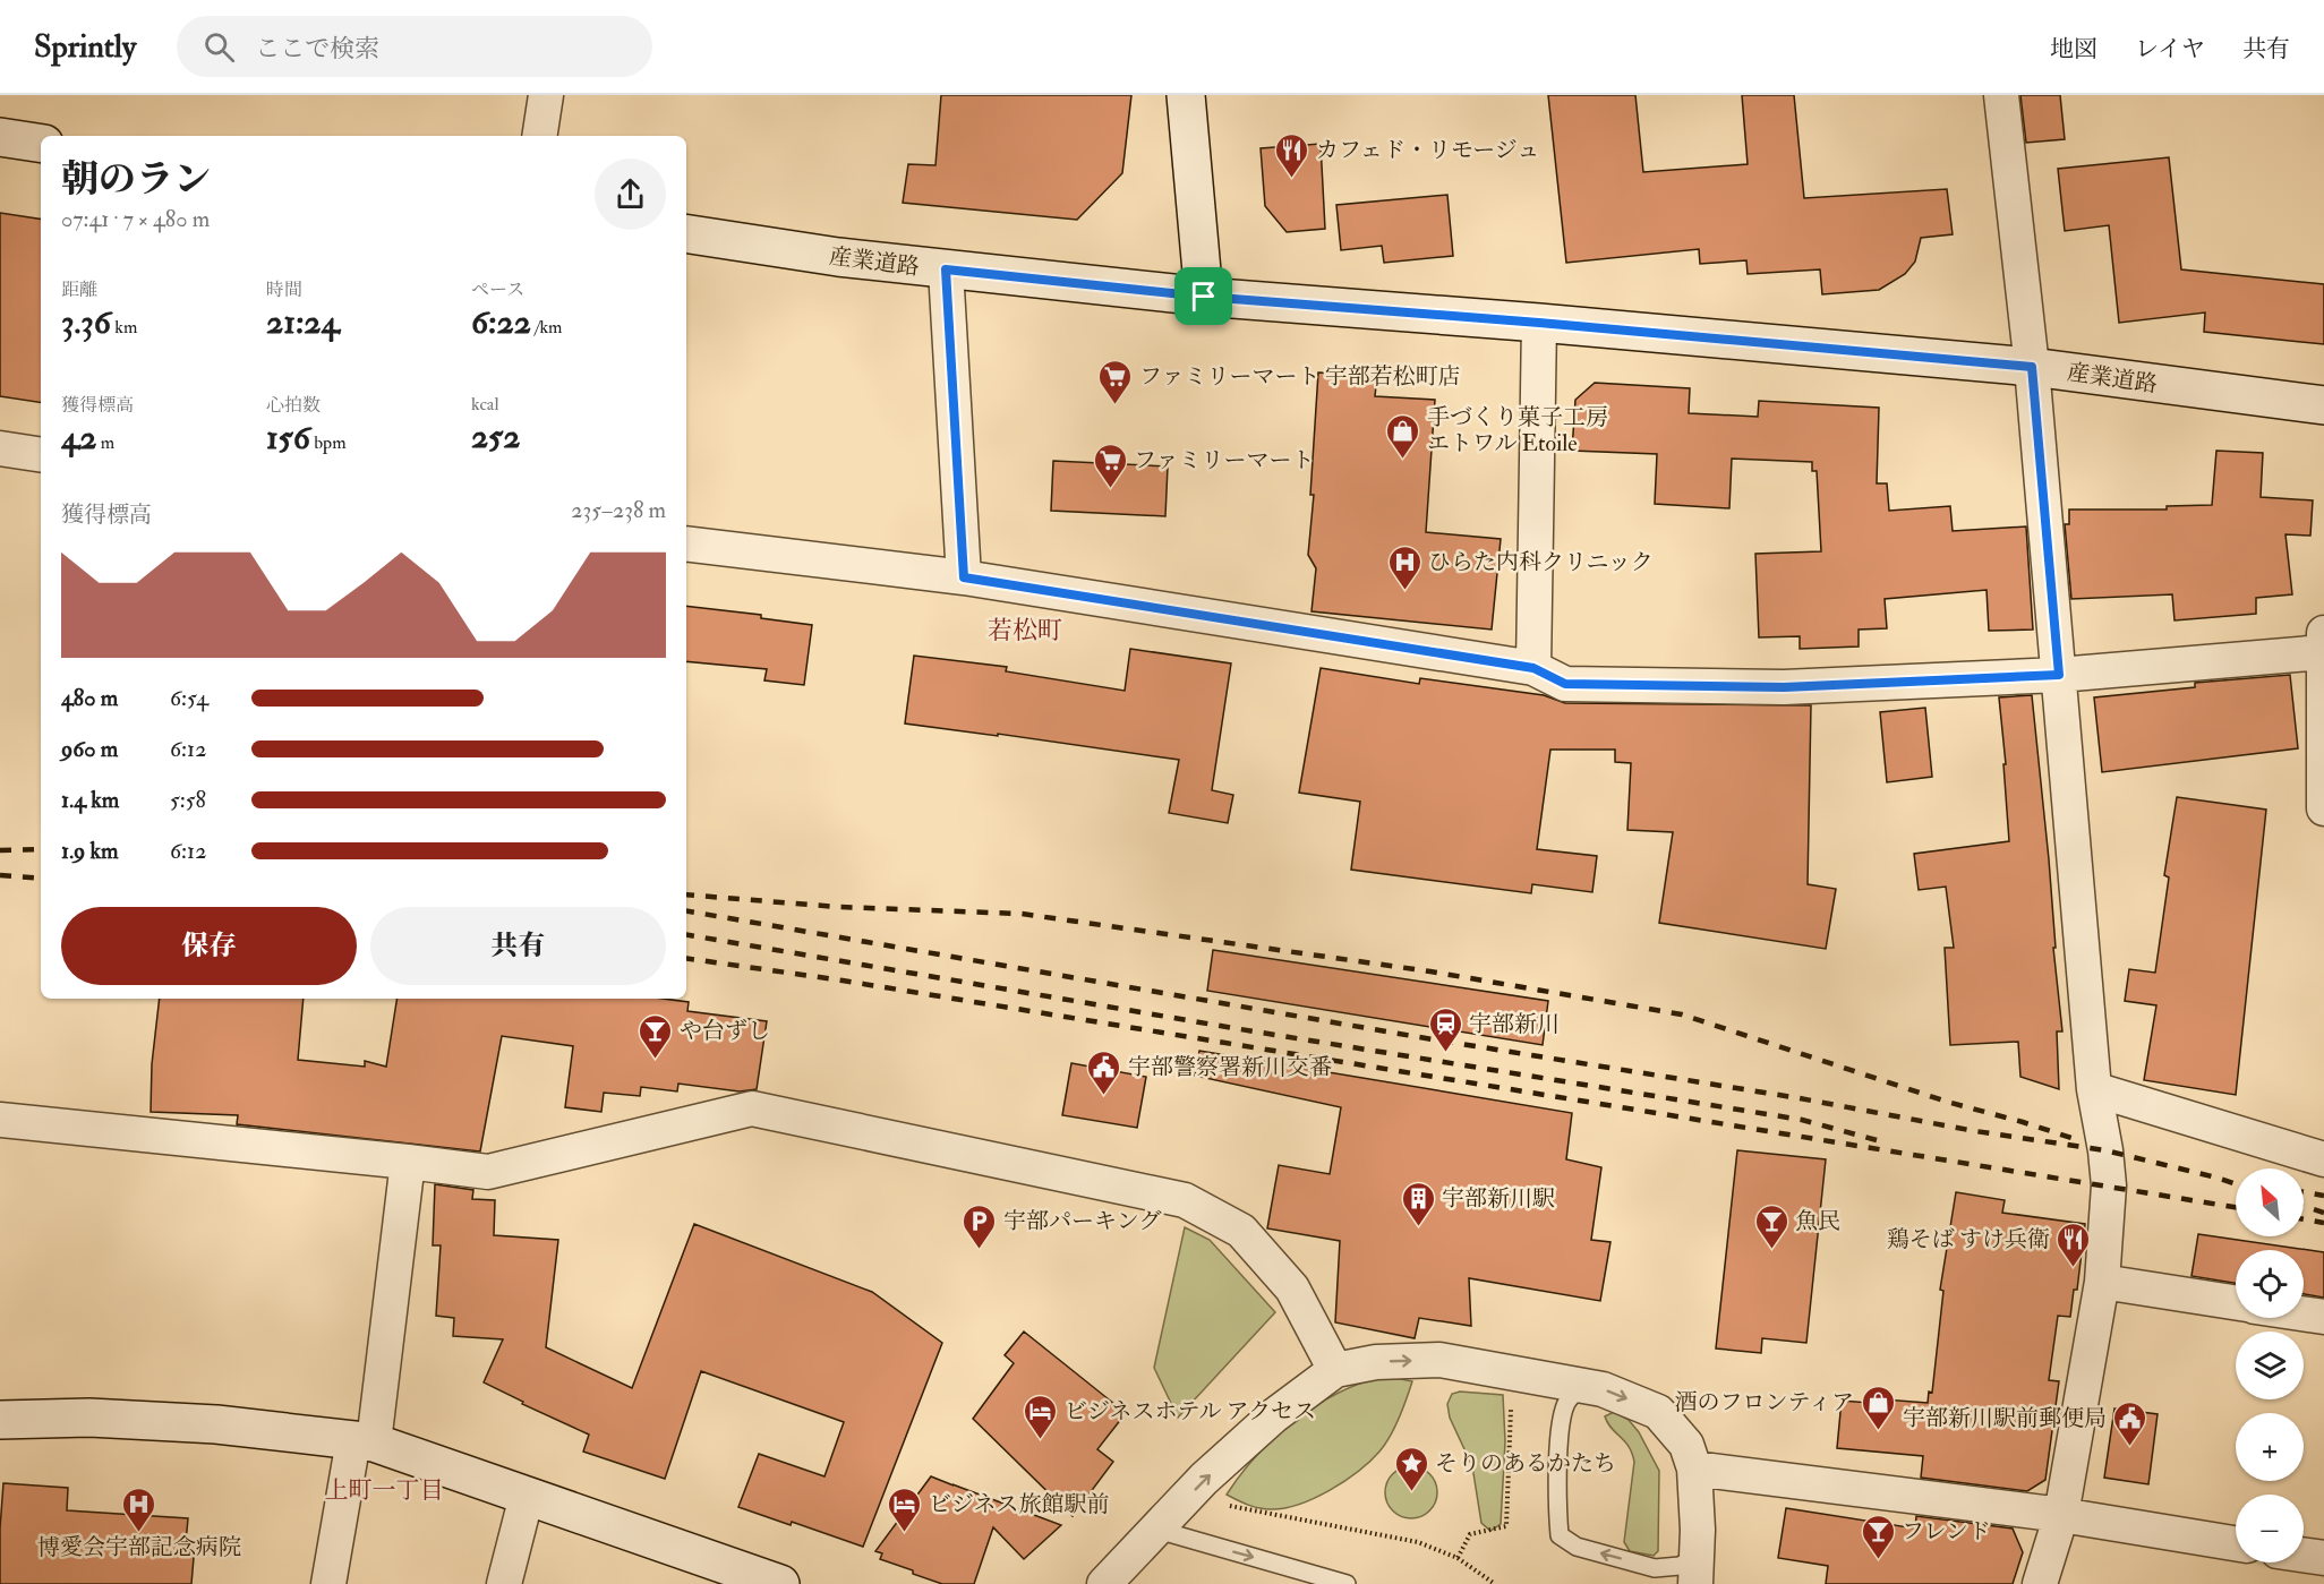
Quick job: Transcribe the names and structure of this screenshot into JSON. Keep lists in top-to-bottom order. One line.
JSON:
{"streets":{"street":["産業道路"]},"districts":["若松町","上町一丁目"],"places":{"restaurant":["カフェド・リモージュ","鶏そば すけ兵衛"],"supermarket":["ファミリーマート 宇部若松町店","ファミリーマート"],"shop":["手づくり菓子工房 エトワル Etoile","酒のフロンティア"],"hospital":["ひらた内科クリニック","博愛会宇部記念病院"],"station":["宇部新川"],"bar":["や台ずし","魚民","フレンド"],"public building":["宇部警察署新川交番","宇部新川駅前郵便局"],"building":["宇部新川駅"],"parking":["宇部パーキング"],"hotel":["ビジネスホテル アクセス","ビジネス旅館駅前"],"place":["そりのあるかたち"]},"north":"top left","page":{"header":"Sprintly","search":"ここで検索","nav":["地図","レイヤ","共有"],"heading":["朝のラン","07:41 · 7 × 480 m"],"stats":[["距離","3.36 km"],["時間","21:24"],["ペース","6:22 /km"],["獲得標高","42 m"],["心拍数","156 bpm"],["kcal","252"]],"chart":["獲得標高","235–238 m"],"list":[{"name":"480 m","note":"6:54"},{"name":"960 m","note":"6:12"},{"name":"1.4 km","note":"5:58"},{"name":"1.9 km","note":"6:12"}],"buttons":["保存","共有"],"map_buttons":["+","−"]}}
